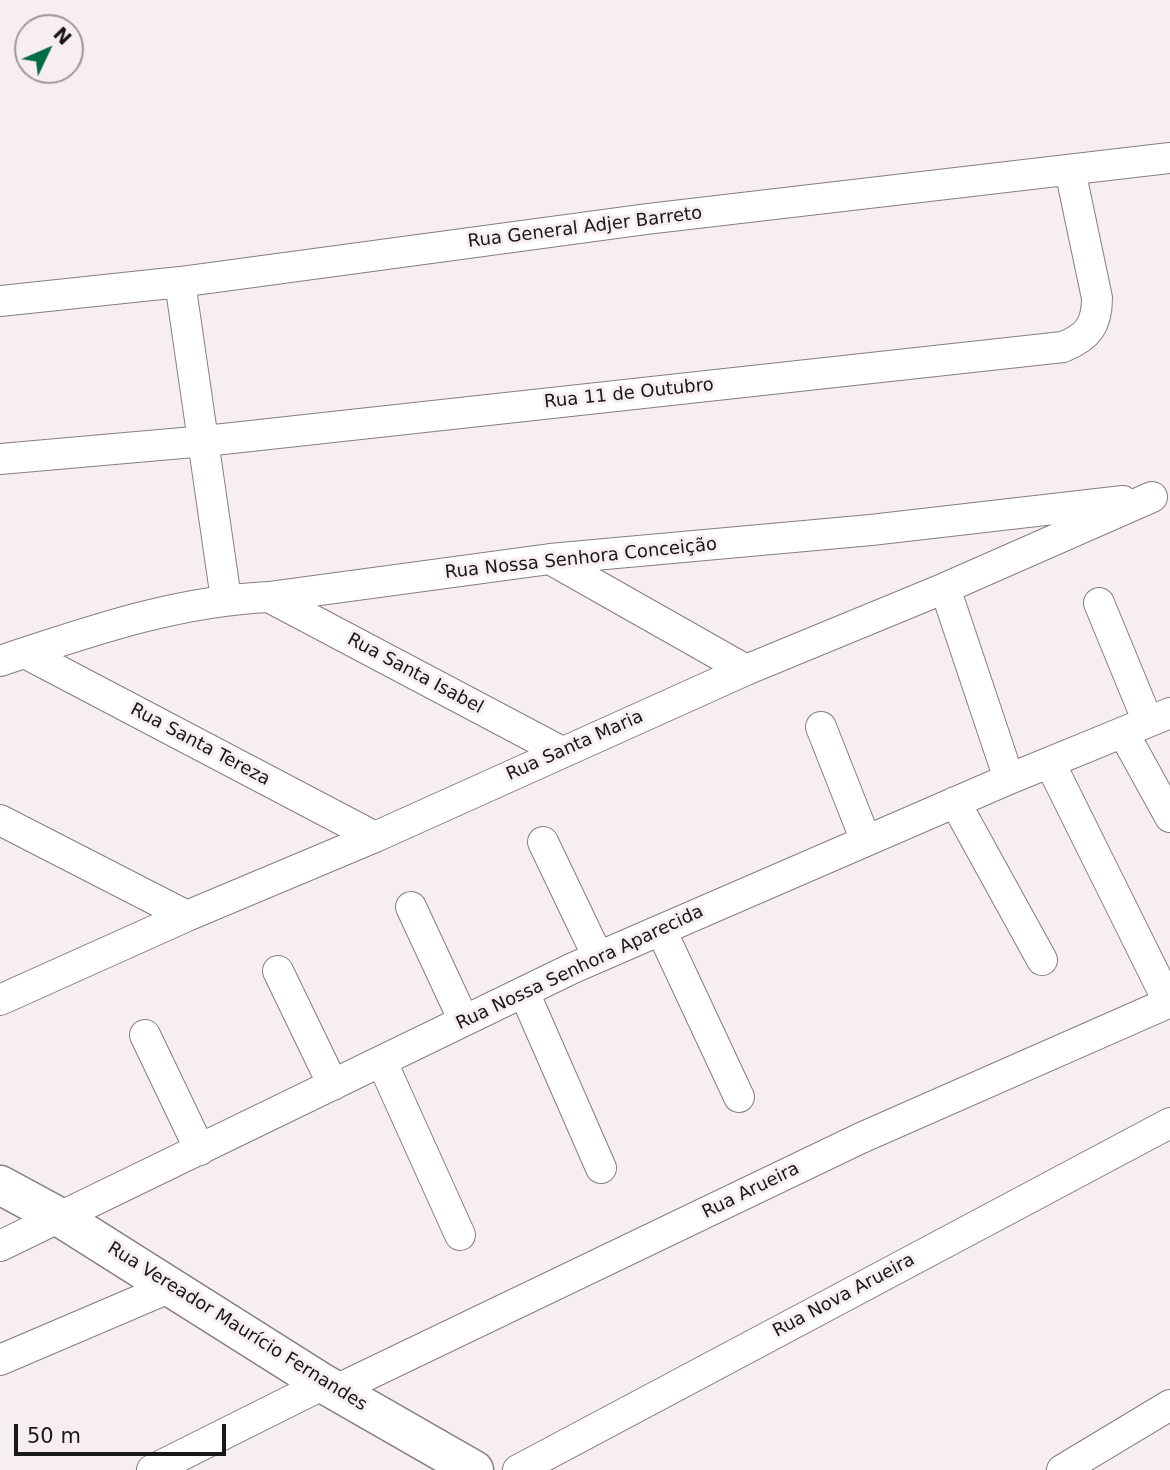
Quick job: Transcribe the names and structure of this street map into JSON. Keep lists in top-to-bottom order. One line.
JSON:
{"streets":{"street":["Rua General Adjer Barreto","Rua 11 de Outubro","Rua Nossa Senhora Conceição","Rua Santa Isabel","Rua Santa Tereza","Rua Santa Maria","Rua Nossa Senhora Aparecida","Rua Arueira","Rua Nova Arueira","Rua Vereador Maurício Fernandes"]},"crossings":[["Rua General Adjer Barreto","Rua 11 de Outubro"],["Rua Nossa Senhora Conceição","Rua Santa Isabel"],["Rua Nossa Senhora Conceição","Rua Santa Tereza"],["Rua Nossa Senhora Conceição","Rua Santa Maria"],["Rua Santa Isabel","Rua Santa Maria"],["Rua Santa Tereza","Rua Santa Maria"],["Rua Nossa Senhora Aparecida","Rua Vereador Maurício Fernandes"],["Rua Arueira","Rua Vereador Maurício Fernandes"]],"scale_bar":"50 m","north":"top right"}
